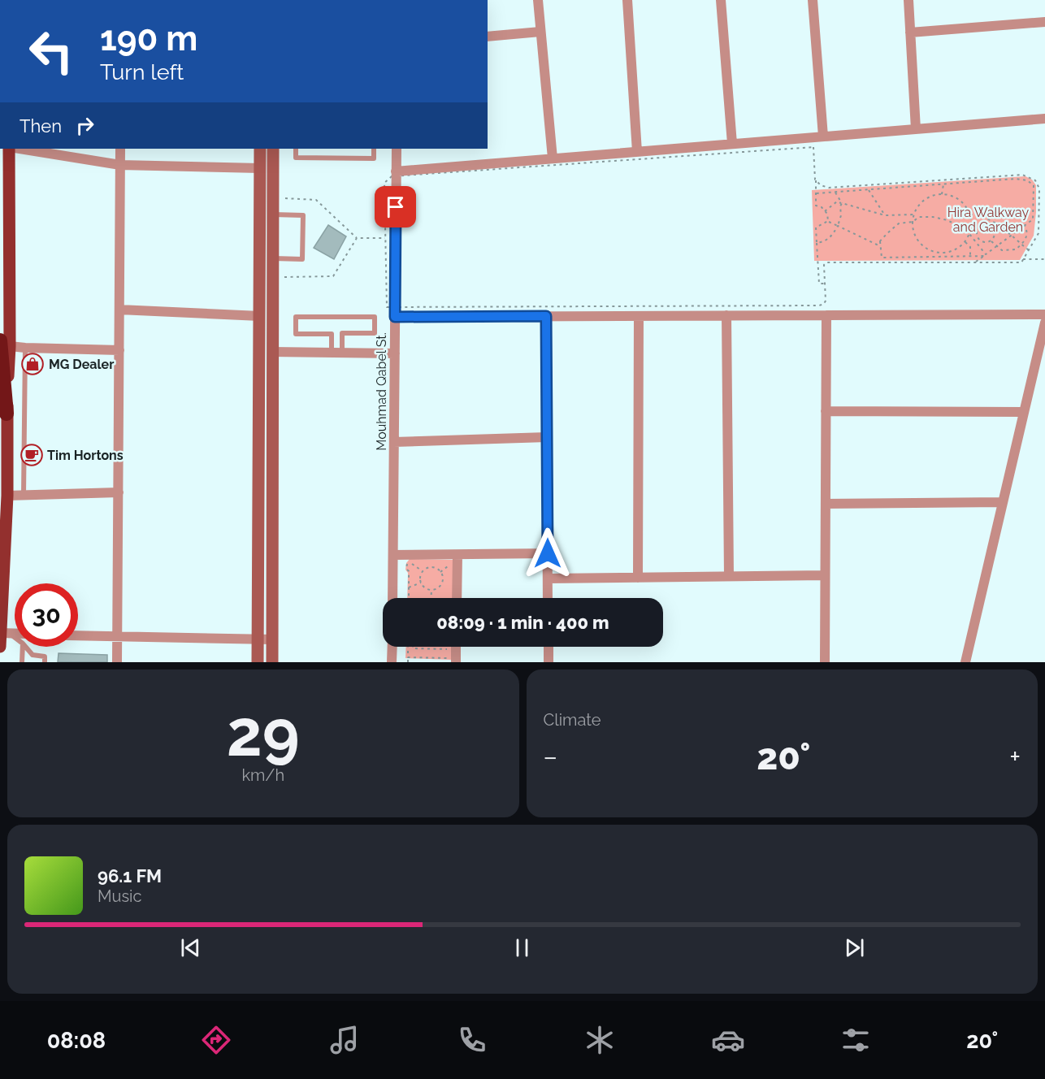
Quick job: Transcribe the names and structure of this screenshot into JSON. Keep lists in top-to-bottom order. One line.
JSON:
{"streets":{"street":["Mouhmad Qabel St."]},"parks":["Hira Walkway and Garden"],"places":{"shop":["MG Dealer"],"cafe":["Tim Hortons"]},"page":{"turn":["190 m","Turn left"],"then":"Then","limit":"30","trip":"08:09 · 1 min · 400 m","tile":[["29","km/h"],"Climate"],"heat":["−","20°","+"],"song":["96.1 FM","Music"],"tabs":["08:08","20°"]}}
